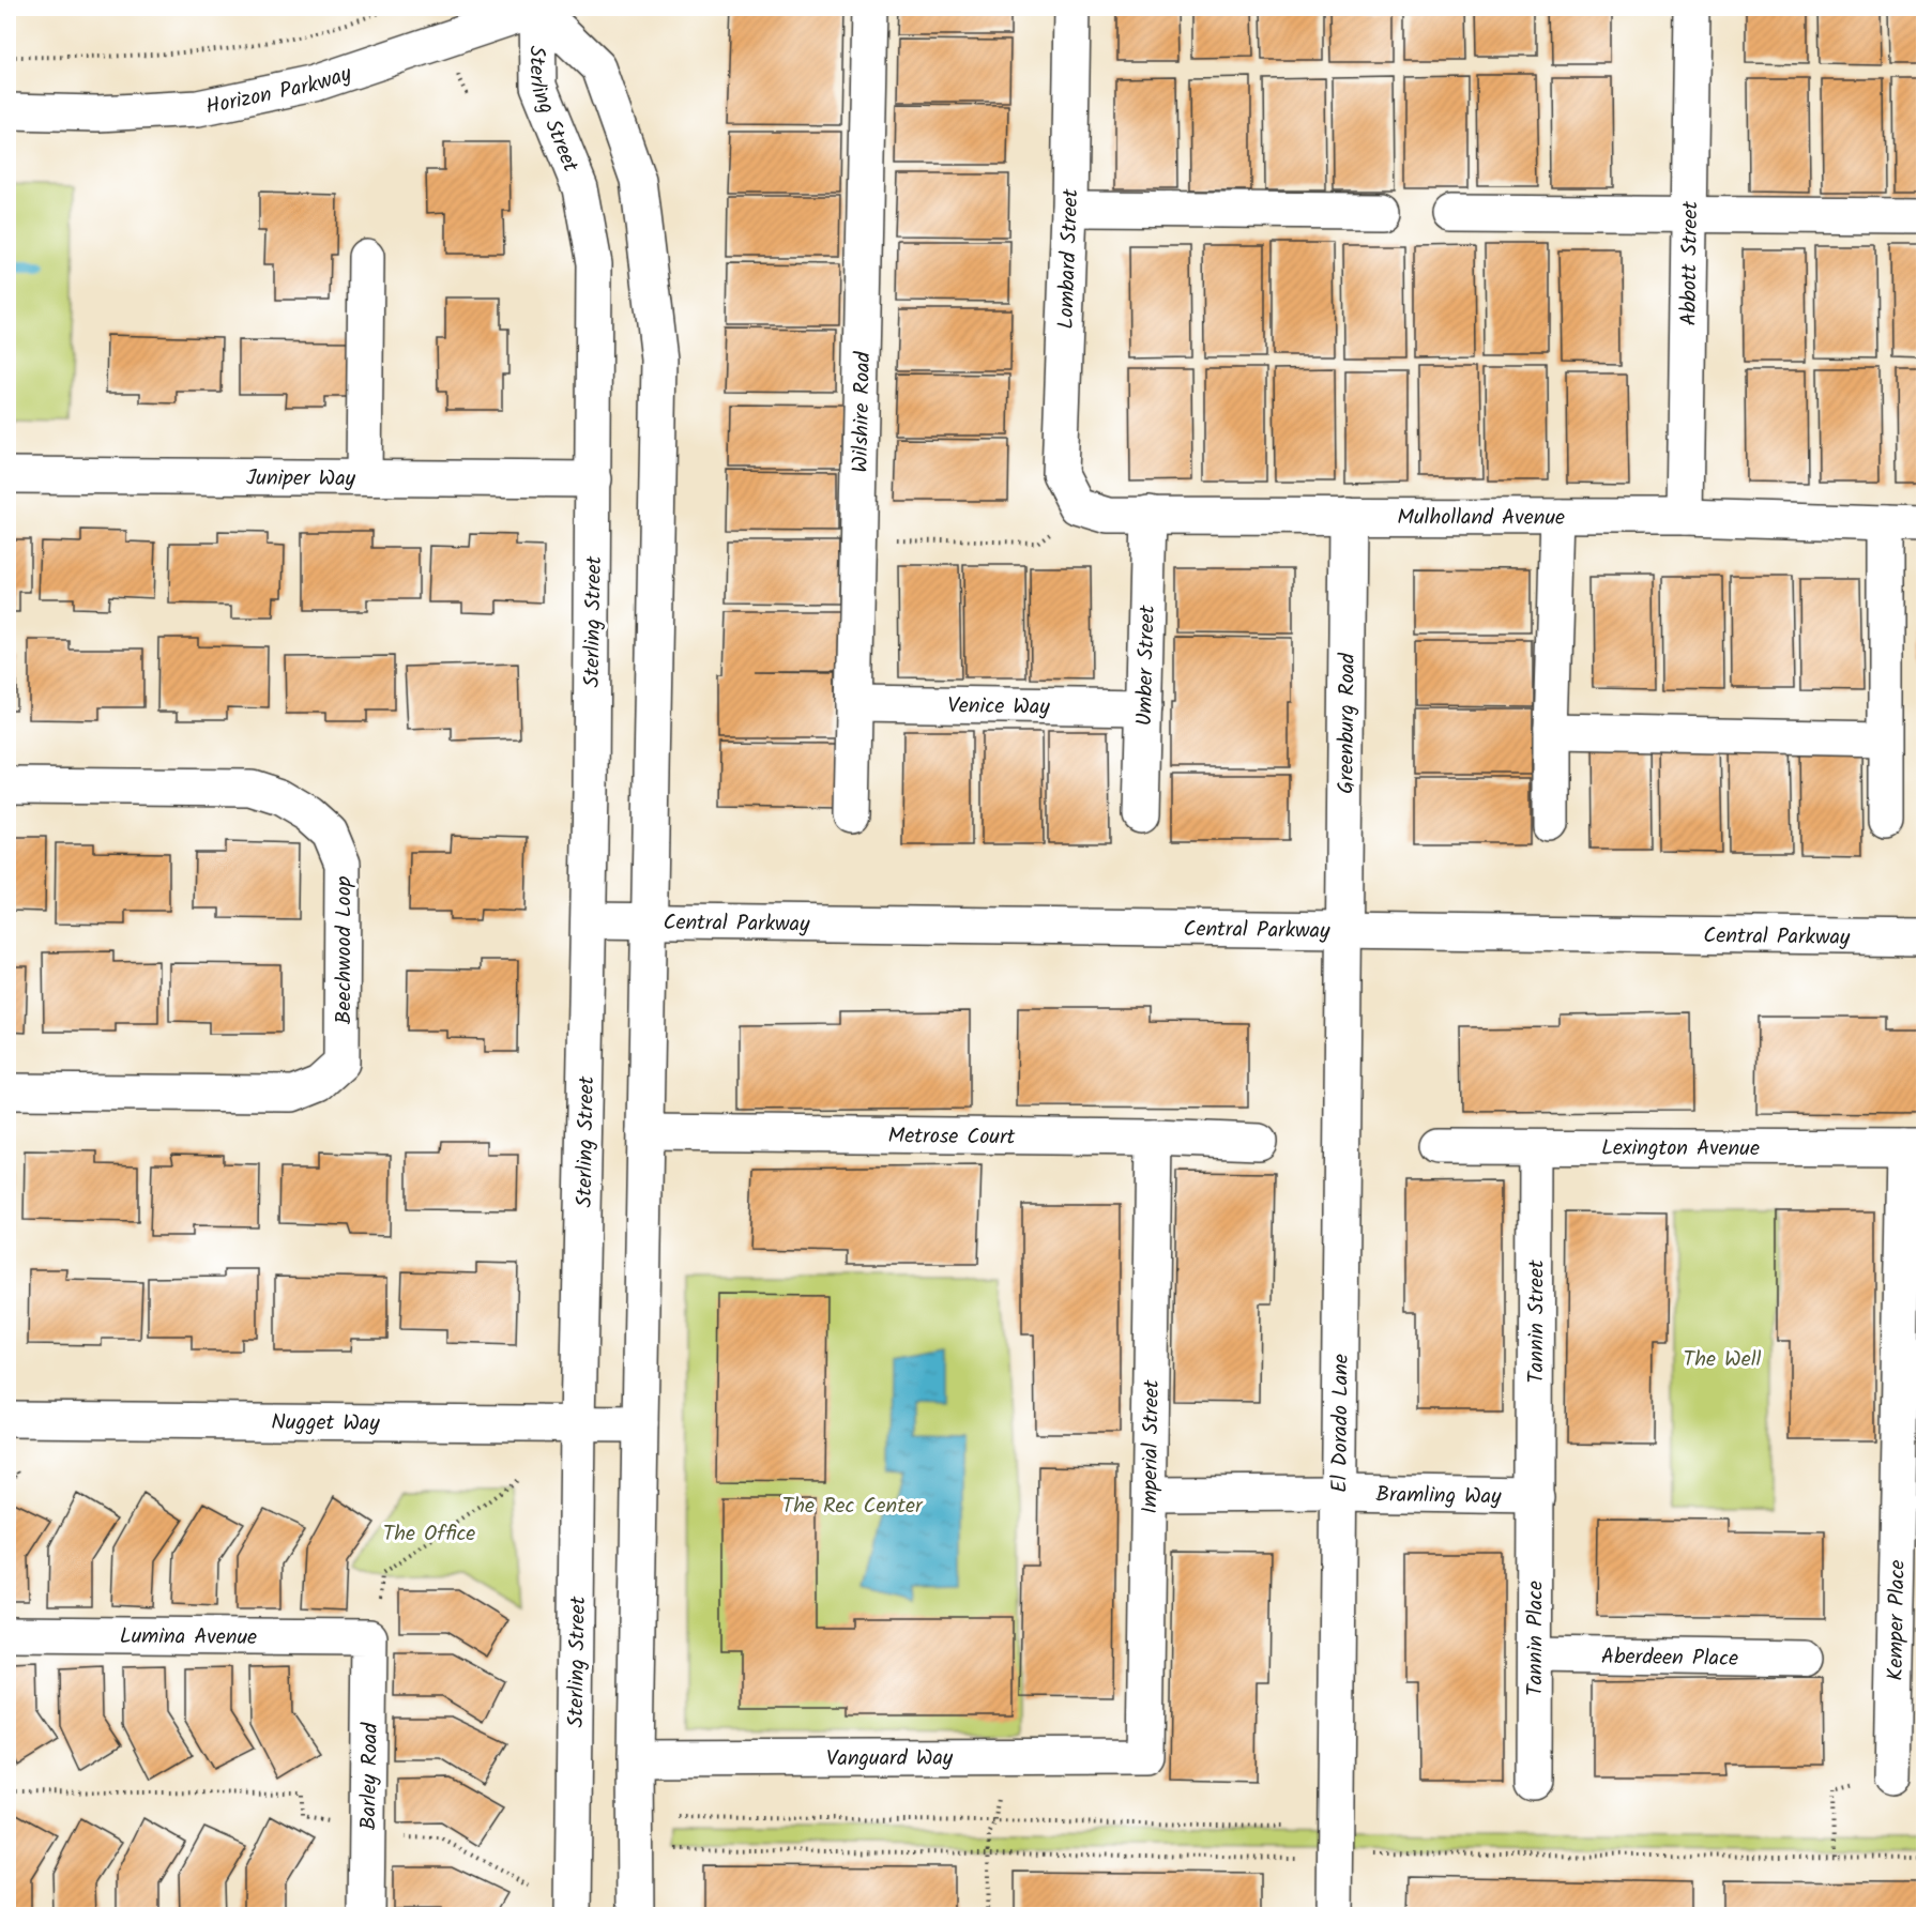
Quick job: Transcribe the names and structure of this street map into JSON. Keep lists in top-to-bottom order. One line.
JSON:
{"streets":{"street":["Horizon Parkway","Sterling Street","Lombard Street","Abbott Street","Wilshire Road","Juniper Way","Mulholland Avenue","Umber Street","Venice Way","Greenburg Road","Central Parkway","Beechwood Loop","Metrose Court","Lexington Avenue","Tannin Street","Nugget Way","El Dorado Lane","Imperial Street","Bramling Way","Kemper Place","Lumina Avenue","Tannin Place","Aberdeen Place","Vanguard Way","Barley Road"]},"crossings":[["Horizon Parkway","Sterling Street"],["Sterling Street","Juniper Way"],["Sterling Street","Central Parkway"],["Sterling Street","Metrose Court"],["Sterling Street","Nugget Way"],["Sterling Street","Vanguard Way"],["Lombard Street","Mulholland Avenue"],["Abbott Street","Mulholland Avenue"],["Wilshire Road","Venice Way"],["Mulholland Avenue","Umber Street"],["Mulholland Avenue","Greenburg Road"],["Umber Street","Venice Way"],["Greenburg Road","Central Parkway"],["Greenburg Road","El Dorado Lane"],["Central Parkway","El Dorado Lane"],["Metrose Court","Imperial Street"],["Lexington Avenue","Tannin Street"],["Lexington Avenue","Kemper Place"],["Tannin Street","Bramling Way"],["Tannin Street","Tannin Place"],["El Dorado Lane","Bramling Way"],["Imperial Street","Bramling Way"],["Imperial Street","Vanguard Way"],["Bramling Way","Tannin Place"],["Lumina Avenue","Barley Road"],["Tannin Place","Aberdeen Place"]],"parks":["The Well","The Rec Center","The Office"]}
